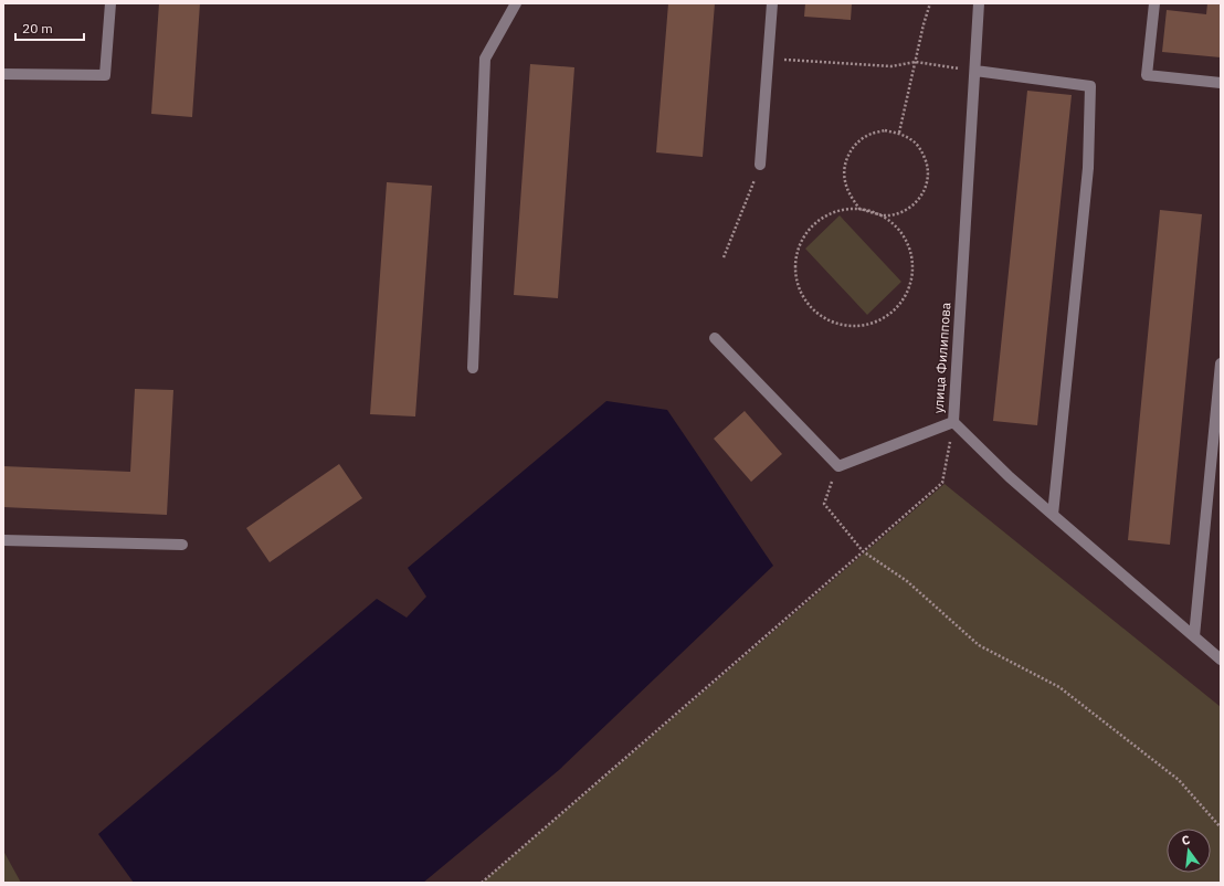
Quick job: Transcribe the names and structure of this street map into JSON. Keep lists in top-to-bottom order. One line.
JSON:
{"streets":{"street":["улица Филиппова"]},"scale_bar":"20 m","north":"top"}
